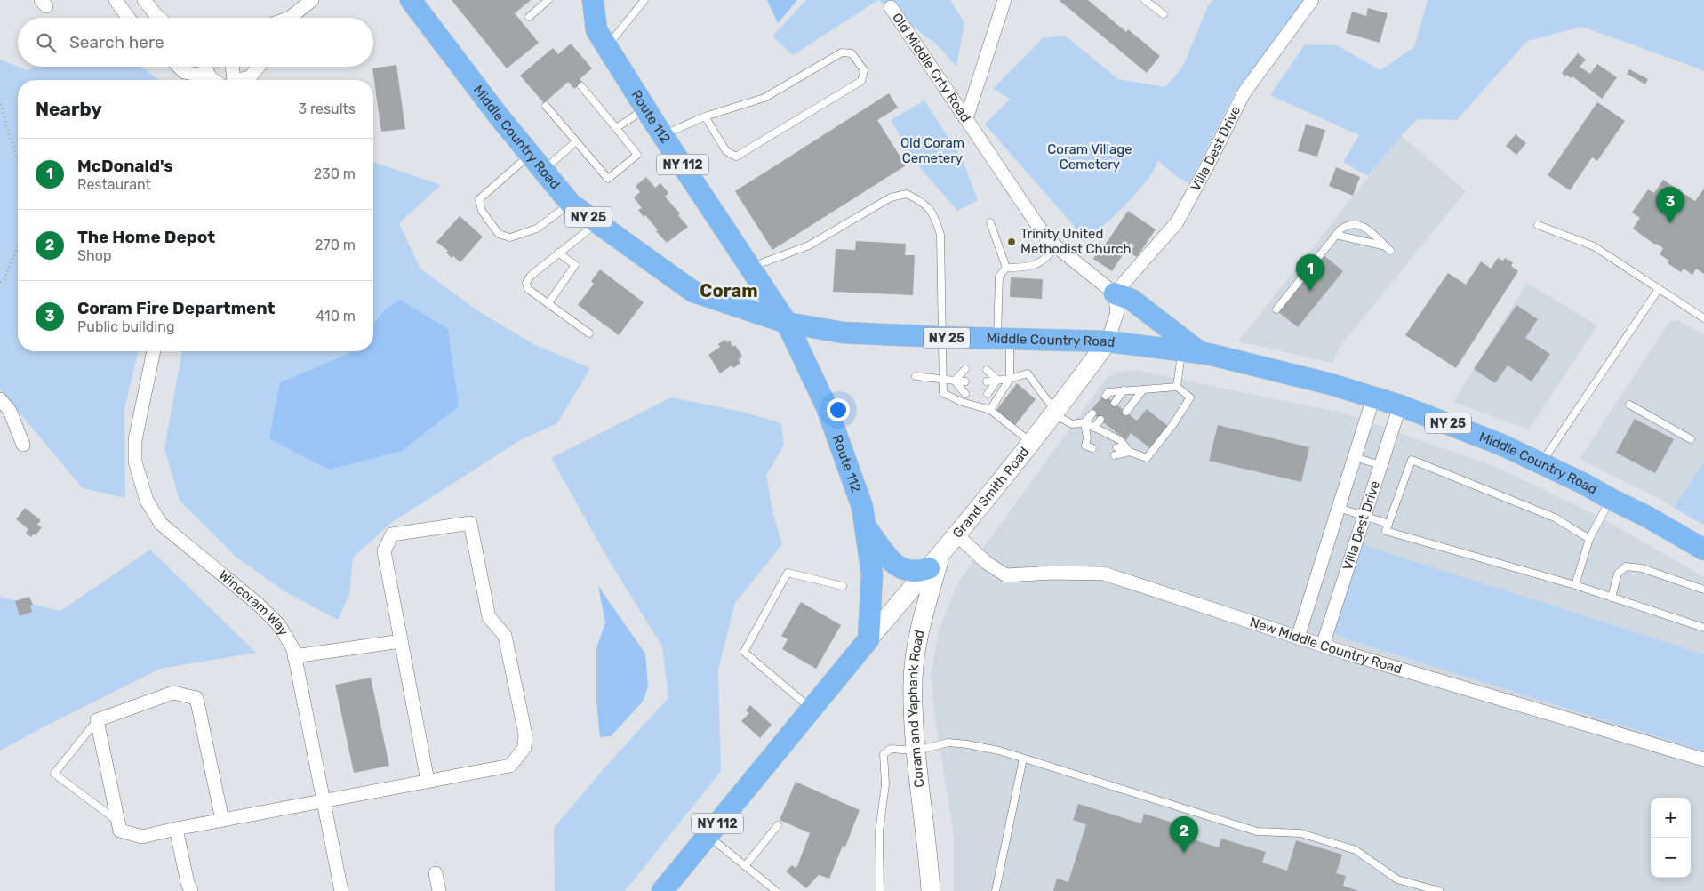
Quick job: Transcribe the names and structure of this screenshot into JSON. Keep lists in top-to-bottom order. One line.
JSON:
{"streets":{"main road":["Route 112","Middle Country Road","NY 112","NY 25","Grand Smith Road","Coram and Yaphank Road"],"street":["Old Middle Crty Road","Villa Dest Drive","Wincoram Way","New Middle Country Road"]},"crossings":[["Old Middle Crty Road","Villa Dest Drive"],["Route 112","Middle Country Road"],["Route 112","NY 112"],["Route 112","Grand Smith Road"],["Middle Country Road","Villa Dest Drive"],["Middle Country Road","Grand Smith Road"],["Villa Dest Drive","New Middle Country Road"],["NY 112","Grand Smith Road"],["Grand Smith Road","New Middle Country Road"],["Grand Smith Road","Coram and Yaphank Road"]],"districts":["Coram"],"parks":["Old Coram Cemetery","Coram Village Cemetery"],"places":["Trinity United Methodist Church"],"page":{"search":"Search here","heading":["Nearby","3 results"],"list":[{"mark":"1","name":"McDonald's","note":"Restaurant","value":"230 m"},{"mark":"2","name":"The Home Depot","note":"Shop","value":"270 m"},{"mark":"3","name":"Coram Fire Department","note":"Public building","value":"410 m"}],"pins":["3","1","2"],"map_buttons":["+","−"]}}
